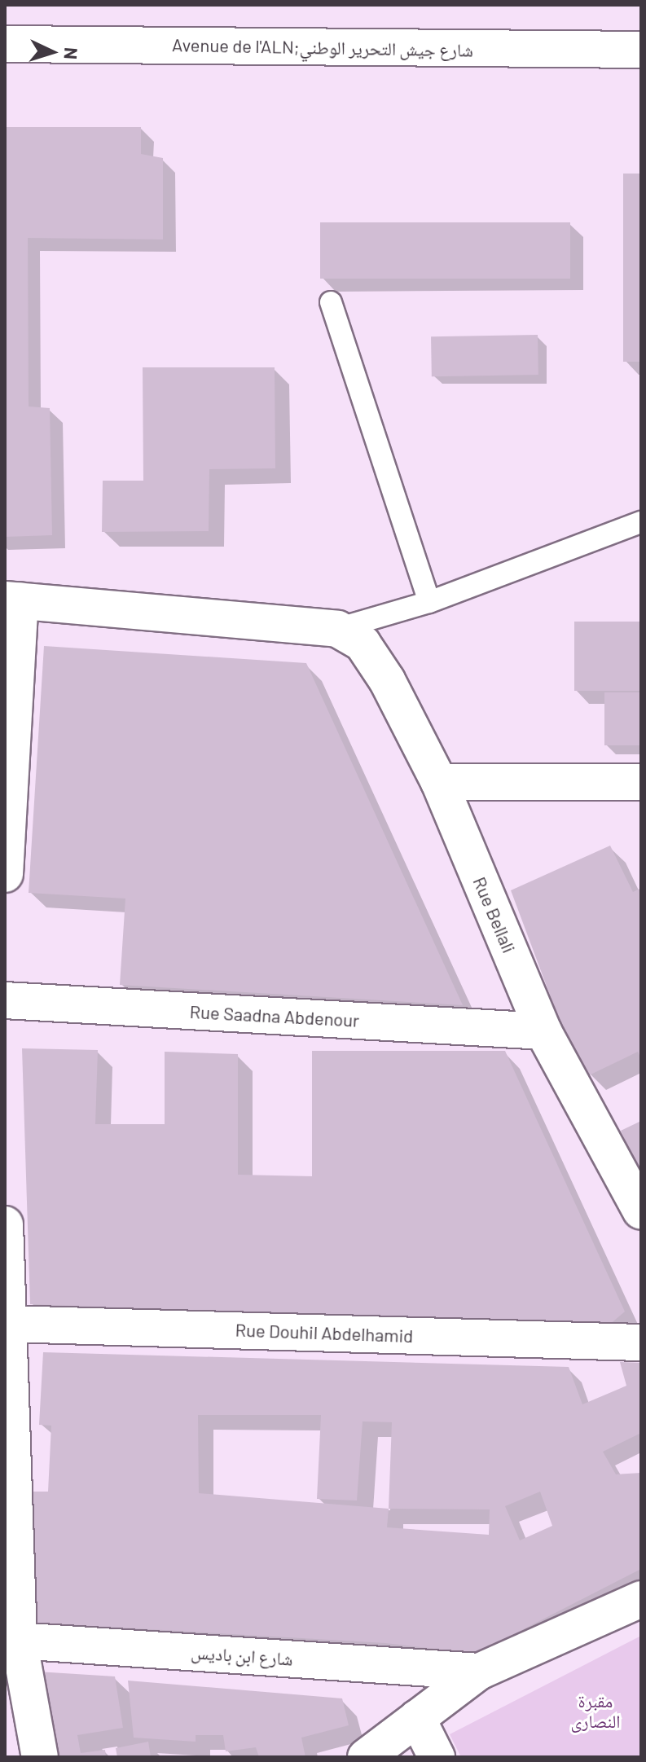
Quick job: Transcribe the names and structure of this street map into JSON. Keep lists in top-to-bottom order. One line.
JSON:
{"streets":{"street":["Avenue de l'ALN;شارع جيش التحرير الوطني","Rue Bellali","Rue Saadna Abdenour","Rue Douhil Abdelhamid","شارع ابن باديس"]},"crossings":[["Rue Bellali","Rue Saadna Abdenour"]],"parks":["مقبرة النصارى"],"north":"right"}
